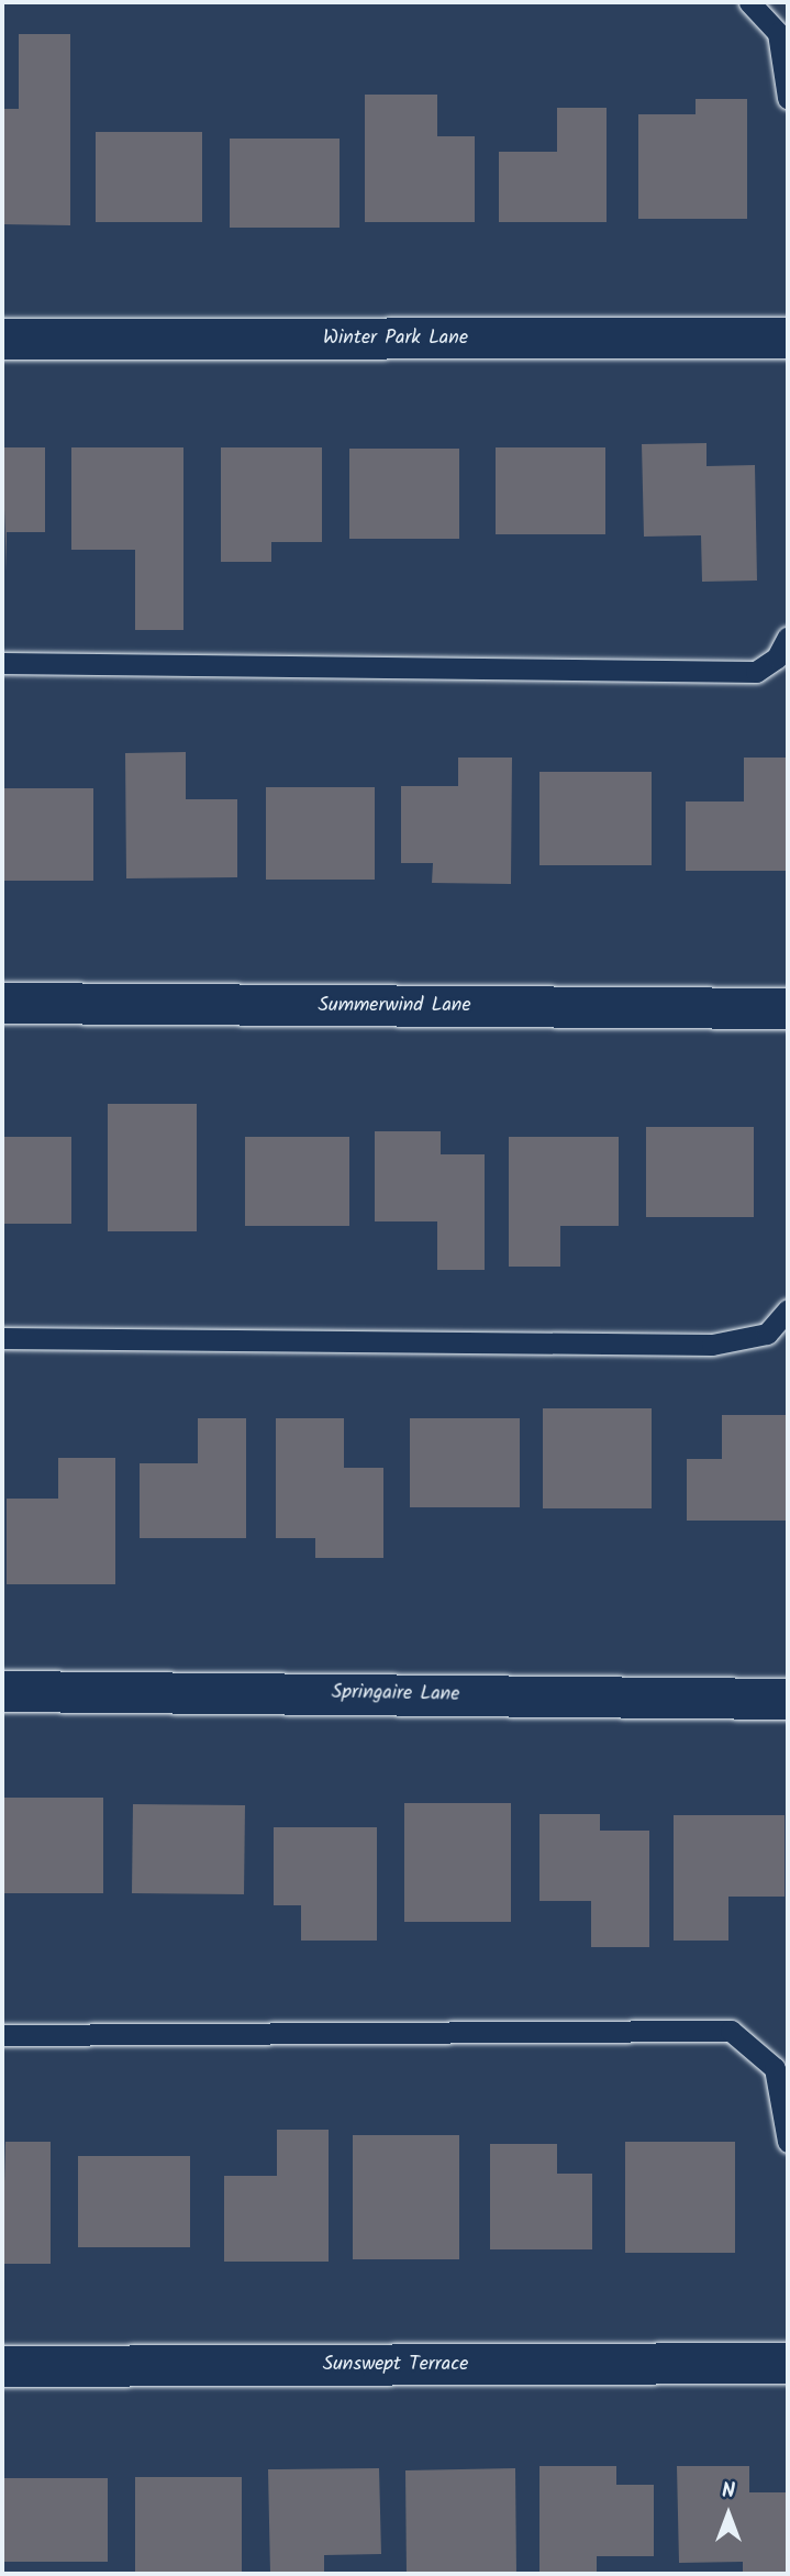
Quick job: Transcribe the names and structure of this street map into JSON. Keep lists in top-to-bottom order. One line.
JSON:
{"streets":{"street":["Winter Park Lane","Summerwind Lane","Springaire Lane","Sunswept Terrace"]},"north":"top"}
